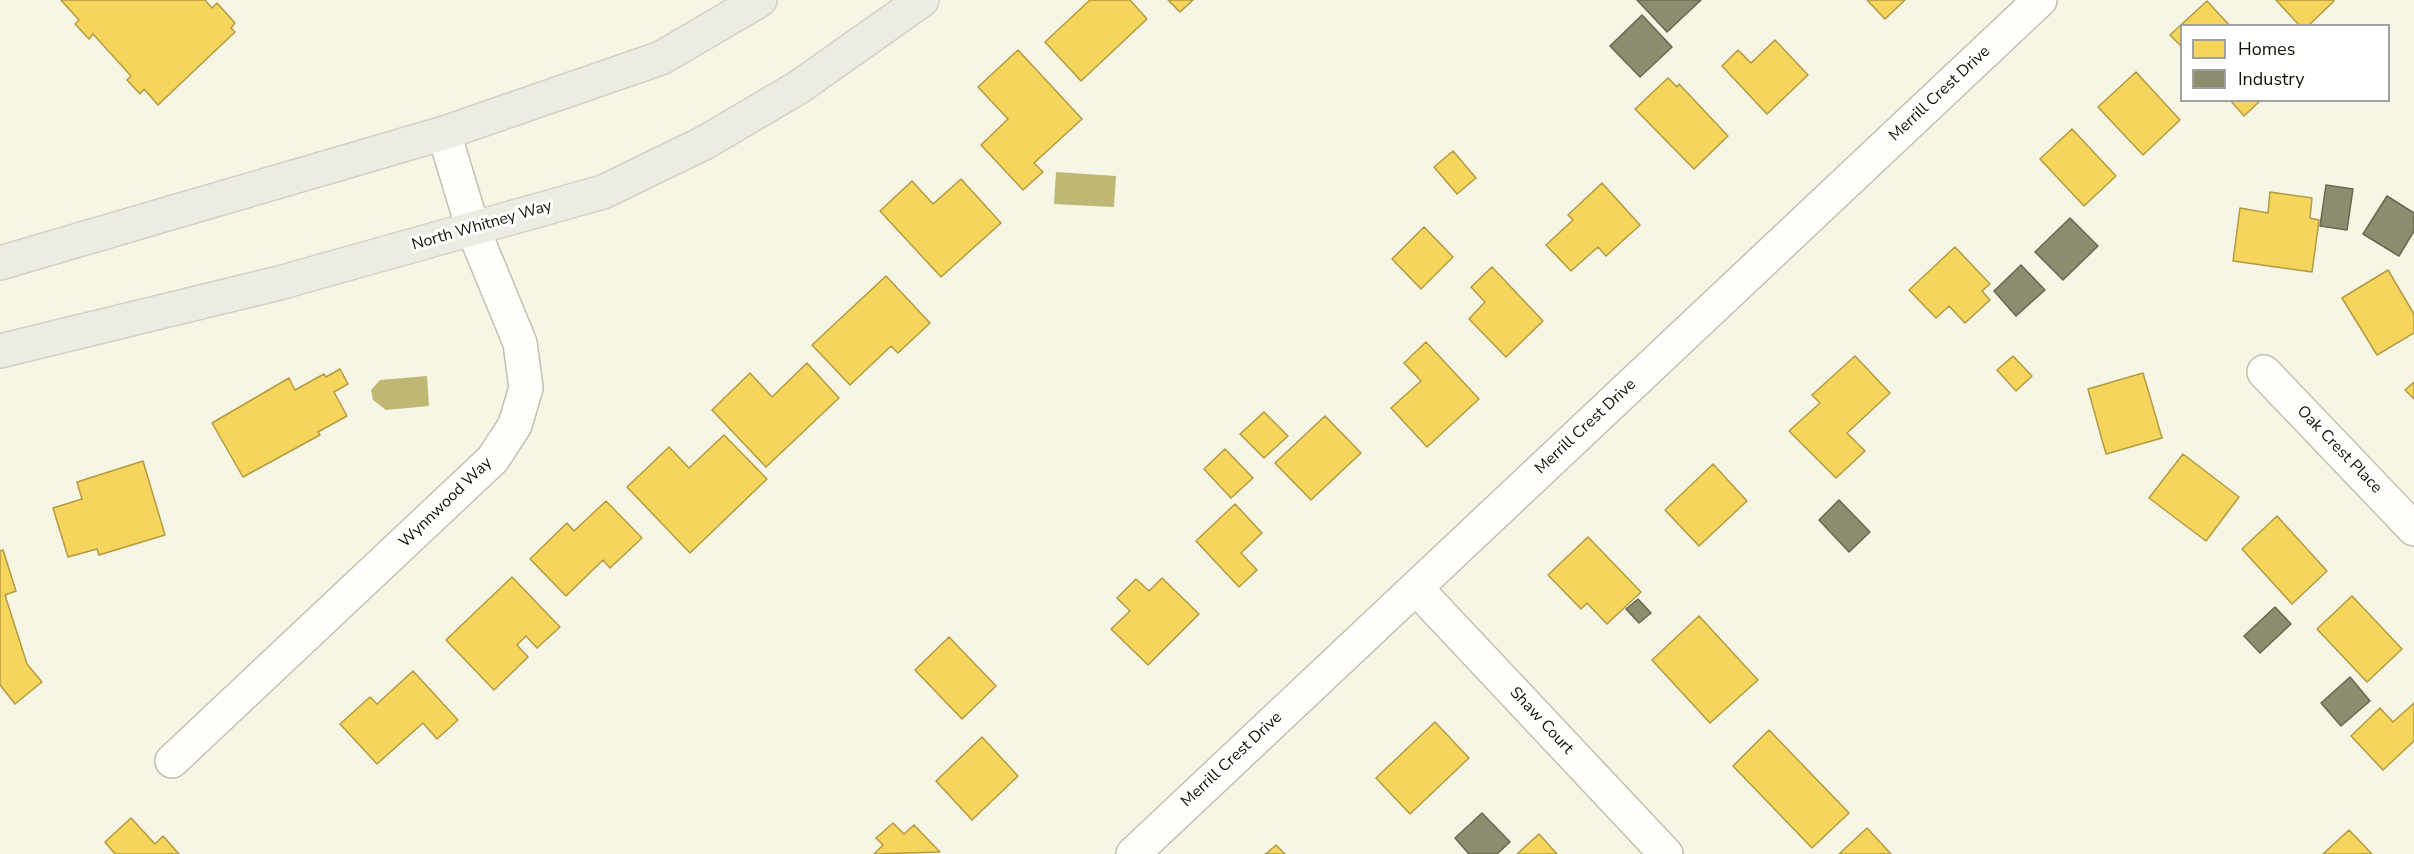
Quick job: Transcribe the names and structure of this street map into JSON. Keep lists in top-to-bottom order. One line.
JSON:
{"streets":{"main road":["North Whitney Way"],"street":["Merrill Crest Drive","Oak Crest Place","Wynnwood Way","Shaw Court"]},"crossings":[["Merrill Crest Drive","Shaw Court"],["North Whitney Way","Wynnwood Way"]],"legend":["Homes","Industry"]}
